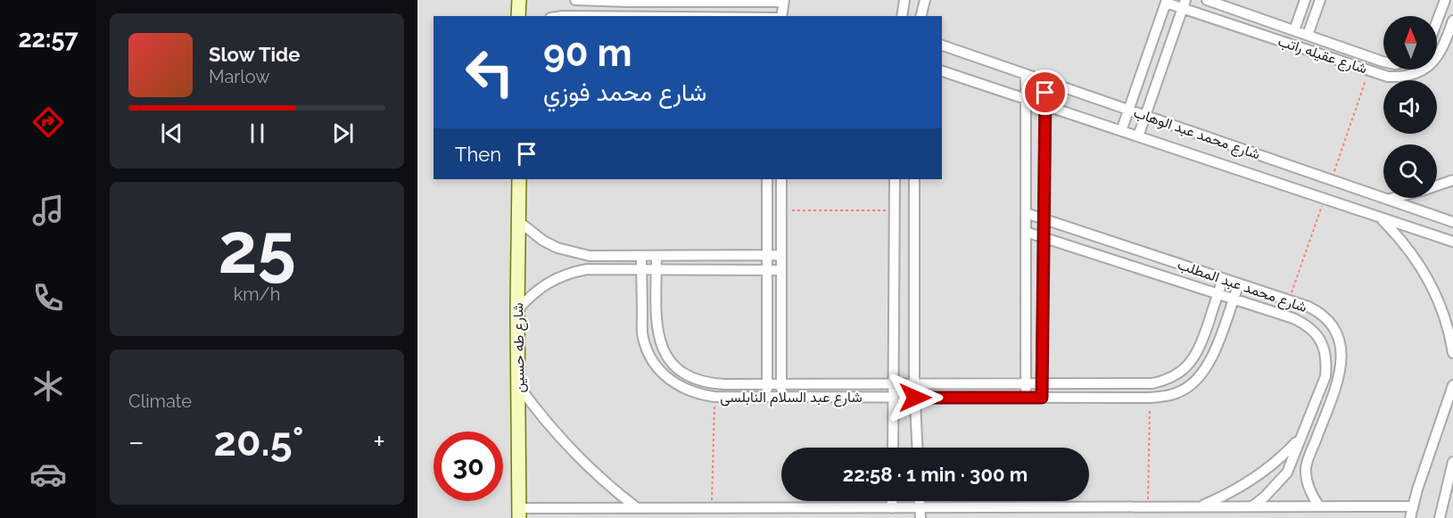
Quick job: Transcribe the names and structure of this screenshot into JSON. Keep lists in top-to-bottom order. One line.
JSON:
{"streets":{"street":["شارع عقيله راتب","شارع محمد عبد الوهاب","شارع محمد عبد المطلب","شارع طه حسين","شارع عبد السلام النابلسى"]},"crossings":[["شارع محمد عبد المطلب","شارع عبد السلام النابلسى"]],"north":"top","page":{"tabs":"22:57","turn":["90 m","شارع محمد فوزي"],"song":["Slow Tide","Marlow"],"then":"Then","tile":[["25","km/h"],"Climate"],"heat":["−","20.5°","+"],"limit":"30","trip":"22:58 · 1 min · 300 m"}}
